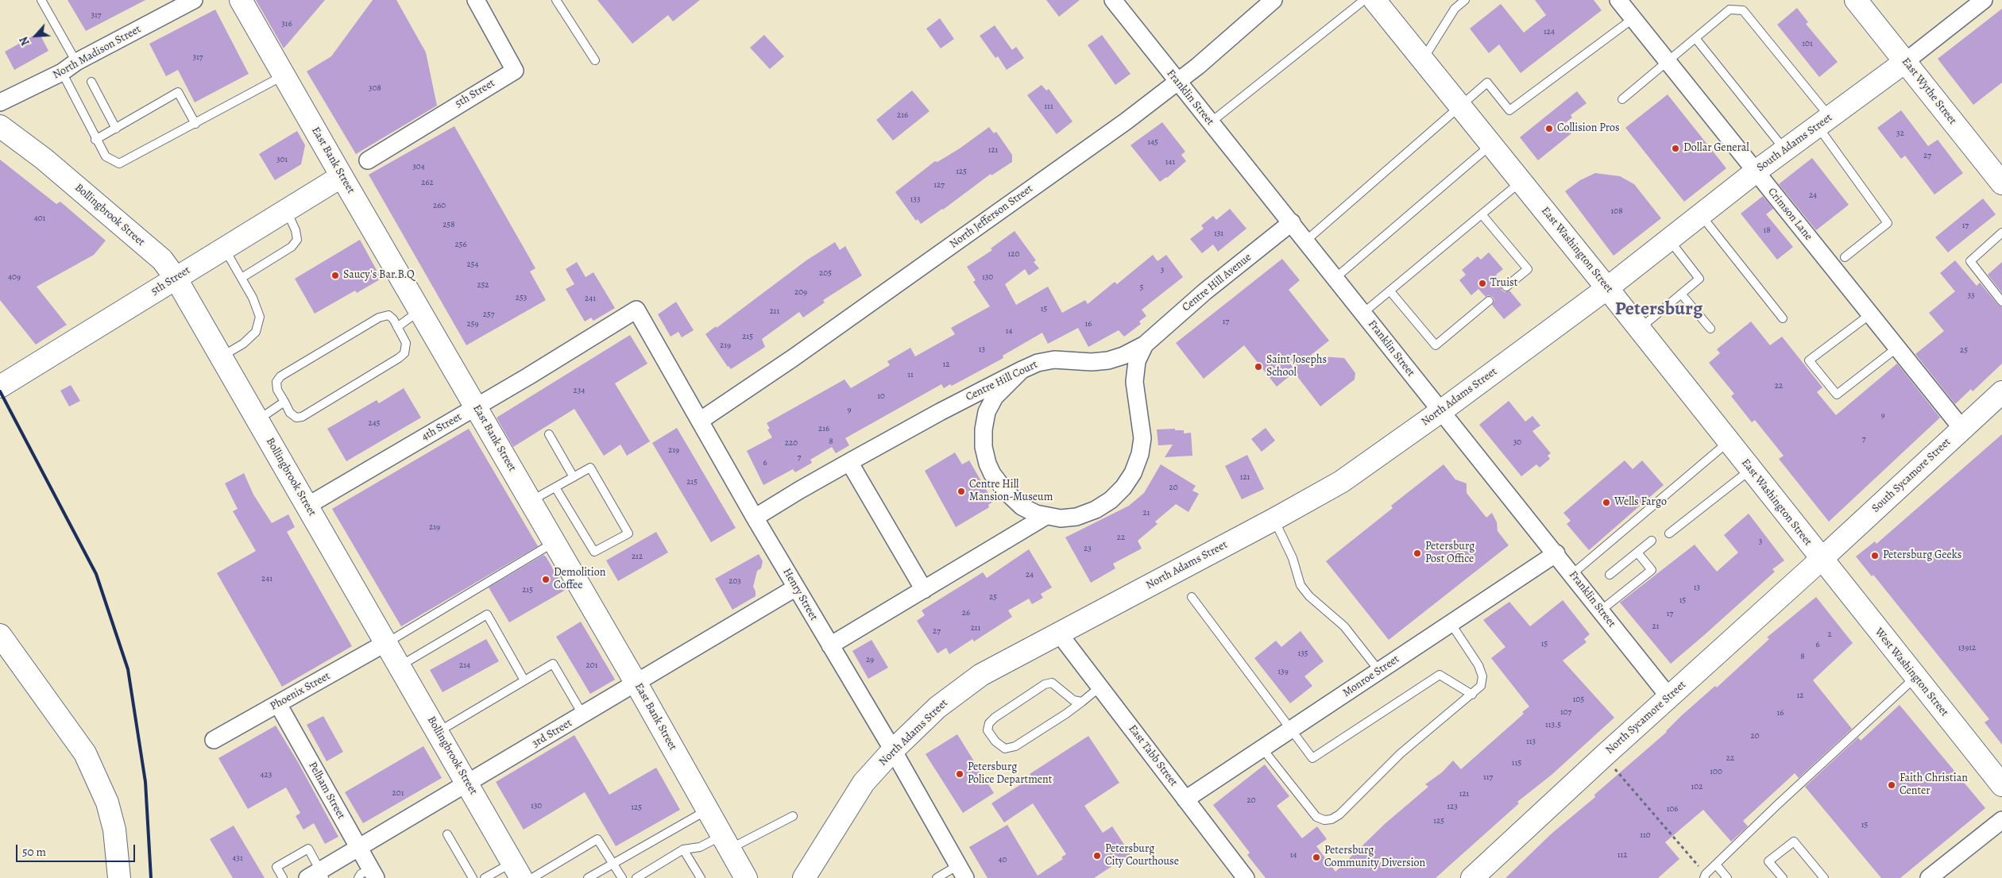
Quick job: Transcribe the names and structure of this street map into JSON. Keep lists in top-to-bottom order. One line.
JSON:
{"streets":{"main road":["East Wythe Street","5th Street","South Adams Street","East Bank Street","Bollingbrook Street","East Washington Street","North Adams Street","South Sycamore Street","West Washington Street","North Sycamore Street"],"street":["North Madison Street","Franklin Street","Crimson Lane","North Jefferson Street","Centre Hill Avenue","Centre Hill Court","4th Street","Henry Street","Monroe Street","Phoenix Street","3rd Street","East Tabb Street","Pelham Street"]},"crossings":[["East Wythe Street","South Adams Street"],["5th Street","East Bank Street"],["5th Street","Bollingbrook Street"],["Franklin Street","North Jefferson Street"],["Franklin Street","Centre Hill Avenue"],["Franklin Street","North Adams Street"],["Franklin Street","Monroe Street"],["Franklin Street","North Sycamore Street"],["South Adams Street","Crimson Lane"],["South Adams Street","East Washington Street"],["South Adams Street","North Adams Street"],["East Bank Street","4th Street"],["East Bank Street","3rd Street"],["Crimson Lane","South Sycamore Street"],["Bollingbrook Street","4th Street"],["Bollingbrook Street","Phoenix Street"],["Bollingbrook Street","3rd Street"],["North Jefferson Street","Henry Street"],["East Washington Street","North Adams Street"],["East Washington Street","South Sycamore Street"],["East Washington Street","West Washington Street"],["East Washington Street","North Sycamore Street"],["Centre Hill Avenue","Centre Hill Court"],["Centre Hill Court","Henry Street"],["North Adams Street","Henry Street"],["North Adams Street","East Tabb Street"],["4th Street","Henry Street"],["South Sycamore Street","West Washington Street"],["South Sycamore Street","North Sycamore Street"],["Henry Street","3rd Street"],["West Washington Street","North Sycamore Street"],["Monroe Street","East Tabb Street"],["Phoenix Street","Pelham Street"],["3rd Street","Pelham Street"]],"districts":["Petersburg"],"places":["Collision Pros","Dollar General","Saucy's Bar.B.Q","Truist","Saint Josephs School","Centre Hill Mansion-Museum","Wells Fargo","Petersburg Post Office","Petersburg Geeks","Demolition Coffee","Petersburg Police Department","Faith Christian Center","Petersburg City Courthouse","Petersburg Community Diversion"],"house_numbers":["317","316","124","101","317","308","111","216","32","145","121","27","301","141","304","125","262","127","24","133","260","108","401","258","17","18","131","256","120","254","3","205","409","130","252","5","209","33","253","241","15","211","257","17","259","16","14","215","219","13","25","12","11","22","234","10","9","9","245","216","7","8","30","220","219","7","6","121","215","20","21","219","22","3","23","212","24","241","203","13","215","25","15","26","17","21","211","27","2","15","6","13912","135","8","29","214","201","139","12","105","107","16","113.5","20","113","22","115","100","423","117","102","201","121","20","130","123","125","106","125","15","110","14","112","431","40"],"scale_bar":"50 m","north":"bottom left"}
